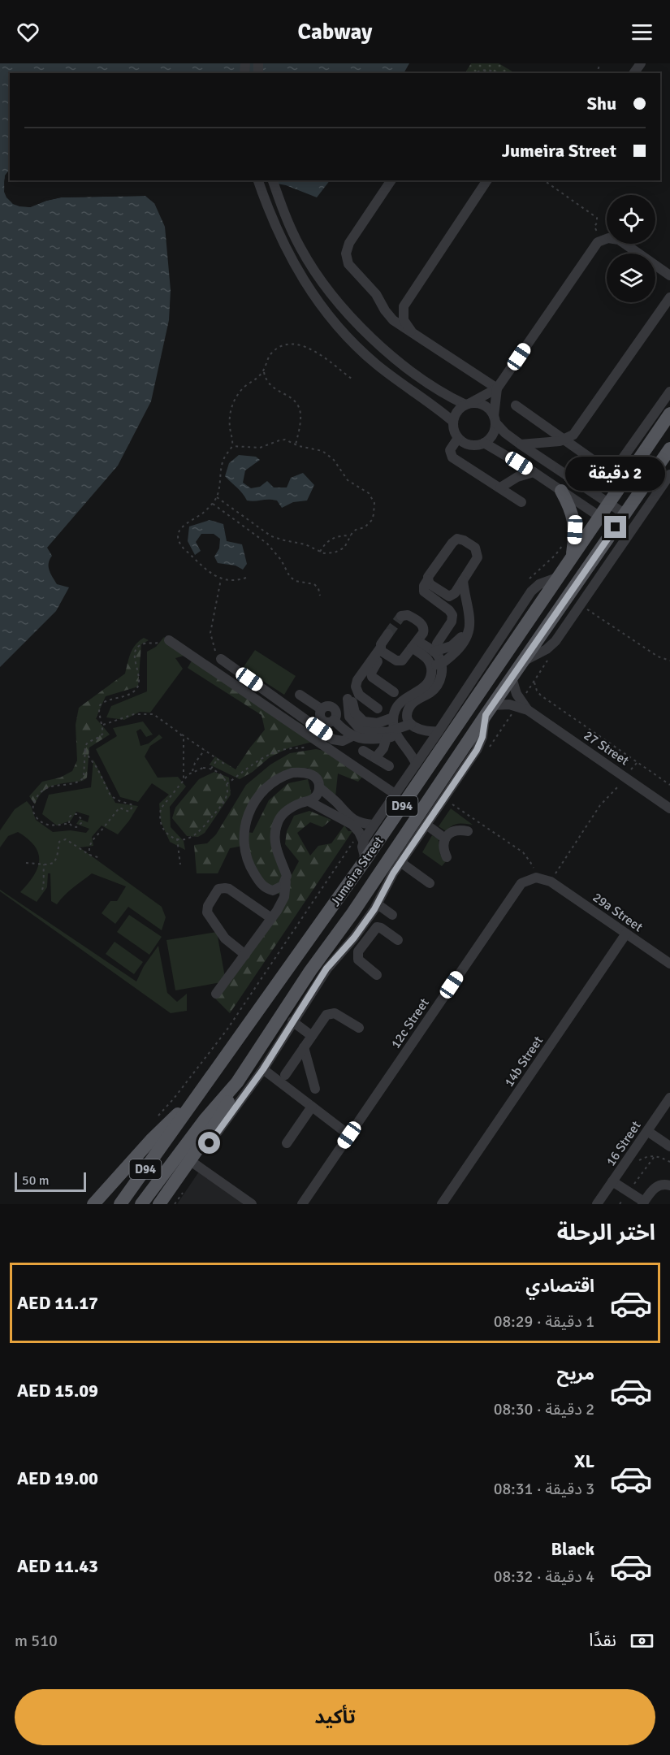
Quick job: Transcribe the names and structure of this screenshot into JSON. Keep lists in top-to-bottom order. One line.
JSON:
{"streets":{"main road":["D94","Jumeira Street"],"street":["27 Street","29a Street","12c Street","14b Street","16 Street"]},"crossings":[["27 Street","Jumeira Street"],["29a Street","14b Street"]],"scale_bar":"50 m","page":{"header":"Cabway","banner":["Shu","Jumeira Street"],"bubble":"2 دقيقة","scale":"50 m","heading":"اختر الرحلة","list":[{"name":"اقتصادي","note":"1 دقيقة · 08:29","value":"AED 11.17"},{"name":"مريح","note":"2 دقيقة · 08:30","value":"AED 15.09"},{"name":"XL","note":"3 دقيقة · 08:31","value":"AED 19.00"},{"name":"Black","note":"4 دقيقة · 08:32","value":"AED 11.43"}],"pay":["نقدًا","510 m"],"buttons":"تأكيد"}}
